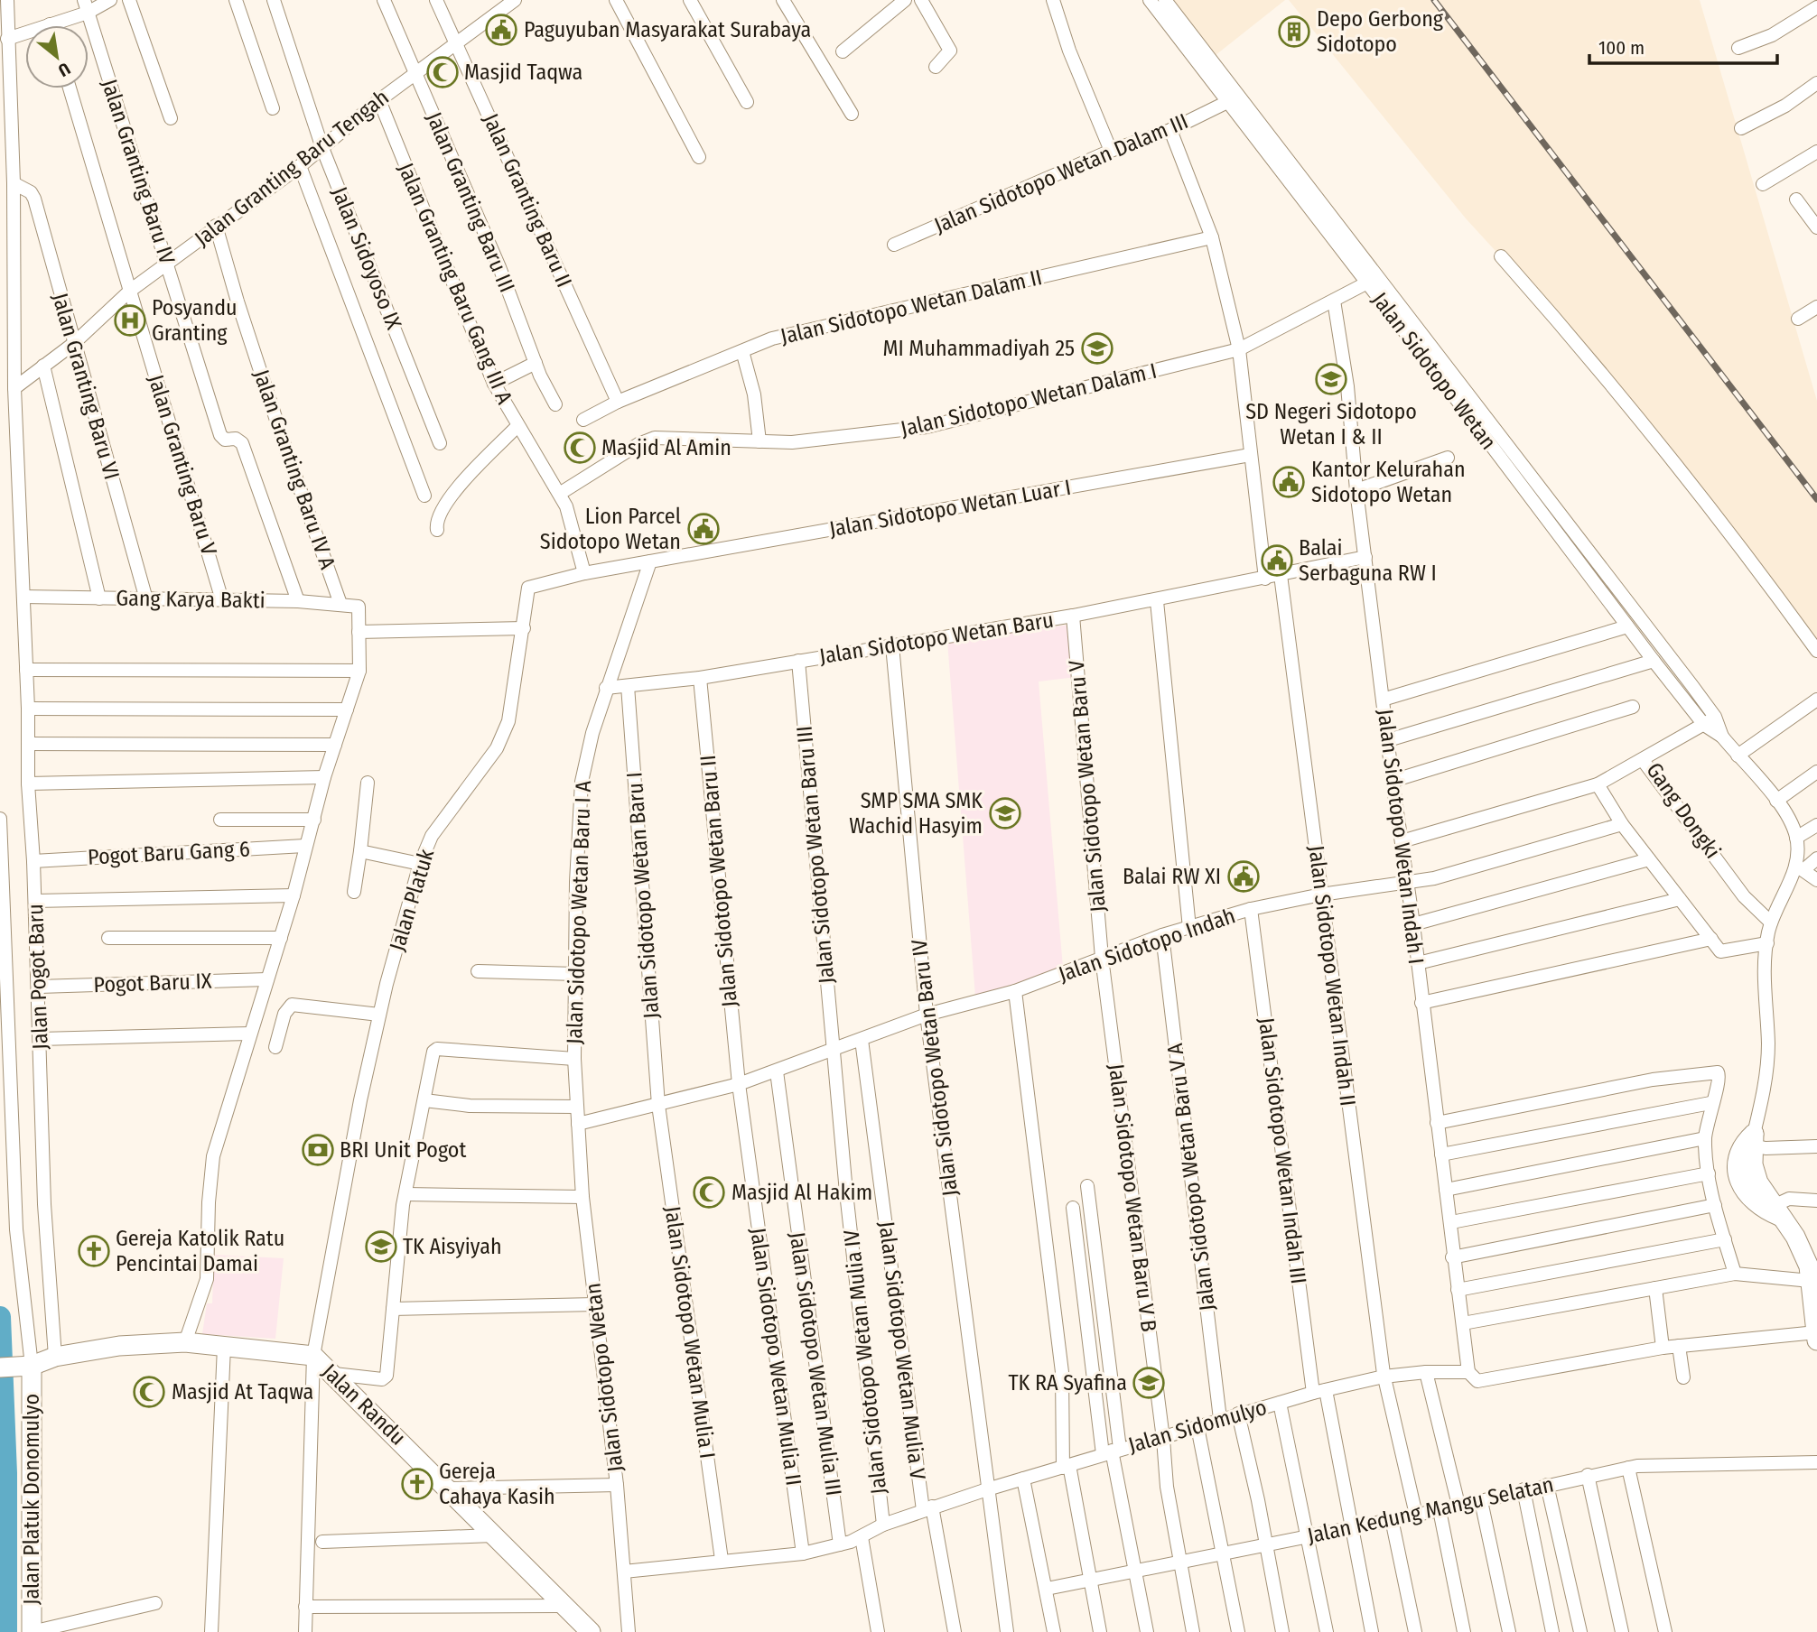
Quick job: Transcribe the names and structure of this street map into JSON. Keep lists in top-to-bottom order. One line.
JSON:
{"streets":{"street":["Jalan Granting Baru Tengah","Jalan Granting Baru IV","Jalan Sidotopo Wetan Dalam III","Jalan Granting Baru II","Jalan Granting Baru III","Jalan Sidoyoso IX","Jalan Granting Baru Gang III A","Jalan Sidotopo Wetan Dalam II","Jalan Sidotopo Wetan","Jalan Granting Baru VI","Jalan Sidotopo Wetan Dalam I","Jalan Granting Baru V","Jalan Granting Baru IV A","Jalan Sidotopo Wetan Luar I","Gang Karya Bakti","Jalan Sidotopo Wetan Baru","Jalan Sidotopo Wetan Baru V","Gang Dongki","Jalan Sidotopo Wetan Indah I","Pogot Baru Gang 6","Jalan Sidotopo Wetan Baru III","Jalan Sidotopo Wetan Baru II","Jalan Sidotopo Wetan Baru I","Jalan Platuk","Jalan Sidotopo Wetan Baru I A","Jalan Sidotopo Indah","Jalan Sidotopo Wetan Indah II","Jalan Pogot Baru","Pogot Baru IX","Jalan Sidotopo Wetan Baru IV","Jalan Sidotopo Wetan Indah III","Jalan Sidotopo Wetan Baru V A","Jalan Sidotopo Wetan Baru V B","Jalan Sidotopo Wetan Mulia I","Jalan Sidotopo Wetan Mulia V","Jalan Sidotopo Wetan Mulia II","Jalan Sidotopo Wetan Mulia IV","Jalan Sidotopo Wetan Mulia III","Jalan Randu","Jalan Sidomulyo","Jalan Platuk Donomulyo","Jalan Kedung Mangu Selatan"]},"crossings":[["Jalan Granting Baru Tengah","Jalan Granting Baru IV"],["Jalan Granting Baru Tengah","Jalan Granting Baru II"],["Jalan Granting Baru Tengah","Jalan Granting Baru III"],["Jalan Granting Baru Tengah","Jalan Sidoyoso IX"],["Jalan Granting Baru Tengah","Jalan Granting Baru Gang III A"],["Jalan Granting Baru Tengah","Jalan Granting Baru VI"],["Jalan Granting Baru Tengah","Jalan Granting Baru V"],["Jalan Granting Baru Tengah","Jalan Granting Baru IV A"],["Jalan Granting Baru Tengah","Jalan Pogot Baru"],["Jalan Granting Baru IV","Gang Karya Bakti"],["Jalan Sidotopo Wetan Dalam III","Jalan Sidotopo Wetan"],["Jalan Granting Baru II","Jalan Sidotopo Wetan Dalam II"],["Jalan Granting Baru Gang III A","Jalan Sidotopo Wetan Dalam I"],["Jalan Granting Baru Gang III A","Jalan Platuk"],["Jalan Sidotopo Wetan","Jalan Sidotopo Wetan Dalam I"],["Jalan Sidotopo Wetan","Gang Dongki"],["Jalan Sidotopo Wetan","Jalan Sidotopo Wetan Baru I A"],["Jalan Sidotopo Wetan","Jalan Sidotopo Indah"],["Jalan Granting Baru VI","Gang Karya Bakti"],["Jalan Granting Baru VI","Jalan Pogot Baru"],["Jalan Sidotopo Wetan Dalam I","Jalan Sidotopo Wetan Indah I"],["Jalan Granting Baru V","Gang Karya Bakti"],["Jalan Granting Baru IV A","Gang Karya Bakti"],["Jalan Sidotopo Wetan Luar I","Jalan Platuk"],["Jalan Sidotopo Wetan Luar I","Jalan Sidotopo Wetan Baru I A"],["Gang Karya Bakti","Jalan Pogot Baru"],["Jalan Sidotopo Wetan Baru","Jalan Sidotopo Wetan Baru V"],["Jalan Sidotopo Wetan Baru","Jalan Sidotopo Wetan Indah I"],["Jalan Sidotopo Wetan Baru","Jalan Sidotopo Wetan Baru III"],["Jalan Sidotopo Wetan Baru","Jalan Sidotopo Wetan Baru II"],["Jalan Sidotopo Wetan Baru","Jalan Sidotopo Wetan Baru I"],["Jalan Sidotopo Wetan Baru","Jalan Sidotopo Wetan Baru I A"],["Jalan Sidotopo Wetan Baru","Jalan Sidotopo Wetan Indah II"],["Jalan Sidotopo Wetan Baru","Jalan Sidotopo Wetan Baru IV"],["Jalan Sidotopo Wetan Baru V","Jalan Sidotopo Indah"],["Jalan Sidotopo Wetan Baru V","Jalan Sidotopo Wetan Baru V B"],["Jalan Sidotopo Wetan Indah I","Jalan Sidotopo Indah"],["Jalan Sidotopo Wetan Indah I","Jalan Sidomulyo"],["Pogot Baru Gang 6","Jalan Pogot Baru"],["Jalan Sidotopo Wetan Baru III","Jalan Sidotopo Indah"],["Jalan Sidotopo Wetan Baru III","Jalan Sidotopo Wetan Mulia IV"],["Jalan Sidotopo Wetan Baru II","Jalan Sidotopo Indah"],["Jalan Sidotopo Wetan Baru II","Jalan Sidotopo Wetan Mulia II"],["Jalan Sidotopo Wetan Baru I","Jalan Sidotopo Indah"],["Jalan Sidotopo Wetan Baru I","Jalan Sidotopo Wetan Mulia I"],["Jalan Platuk","Jalan Sidotopo Wetan Baru I A"],["Jalan Platuk","Jalan Randu"],["Jalan Sidotopo Wetan Baru I A","Jalan Sidotopo Indah"],["Jalan Sidotopo Indah","Jalan Sidotopo Wetan Indah II"],["Jalan Sidotopo Indah","Jalan Sidotopo Wetan Baru IV"],["Jalan Sidotopo Indah","Jalan Sidotopo Wetan Indah III"],["Jalan Sidotopo Indah","Jalan Sidotopo Wetan Baru V A"],["Jalan Sidotopo Indah","Jalan Sidotopo Wetan Baru V B"],["Jalan Sidotopo Indah","Jalan Sidotopo Wetan Mulia I"],["Jalan Sidotopo Indah","Jalan Sidotopo Wetan Mulia V"],["Jalan Sidotopo Indah","Jalan Sidotopo Wetan Mulia II"],["Jalan Sidotopo Indah","Jalan Sidotopo Wetan Mulia IV"],["Jalan Sidotopo Indah","Jalan Sidotopo Wetan Mulia III"],["Jalan Sidotopo Wetan Indah II","Jalan Sidomulyo"],["Jalan Sidotopo Wetan Indah II","Jalan Kedung Mangu Selatan"],["Jalan Pogot Baru","Pogot Baru IX"],["Jalan Pogot Baru","Jalan Randu"],["Jalan Sidotopo Wetan Baru IV","Jalan Sidomulyo"],["Jalan Sidotopo Wetan Indah III","Jalan Sidomulyo"],["Jalan Sidotopo Wetan Indah III","Jalan Kedung Mangu Selatan"],["Jalan Sidotopo Wetan Baru V A","Jalan Sidomulyo"],["Jalan Sidotopo Wetan Baru V B","Jalan Sidomulyo"],["Jalan Sidotopo Wetan Baru V B","Jalan Kedung Mangu Selatan"],["Jalan Sidotopo Wetan Mulia V","Jalan Sidomulyo"],["Jalan Randu","Jalan Platuk Donomulyo"]],"places":{"public building":["Paguyuban Masyarakat Surabaya","Kantor Kelurahan Sidotopo Wetan","Lion Parcel Sidotopo Wetan","Balai Serbaguna RW I","Balai RW XI"],"building":["Depo Gerbong Sidotopo"],"mosque":["Masjid Taqwa","Masjid Al Amin","Masjid Al Hakim","Masjid At Taqwa"],"hospital":["Posyandu Granting"],"school or university":["MI Muhammadiyah 25","SD Negeri Sidotopo Wetan I & II","SMP SMA SMK Wachid Hasyim","TK Aisyiyah","TK RA Syafina"],"bank":["BRI Unit Pogot"],"church":["Gereja Katolik Ratu Pencintai Damai","Gereja Cahaya Kasih"]},"scale_bar":"100 m","north":"bottom right"}
